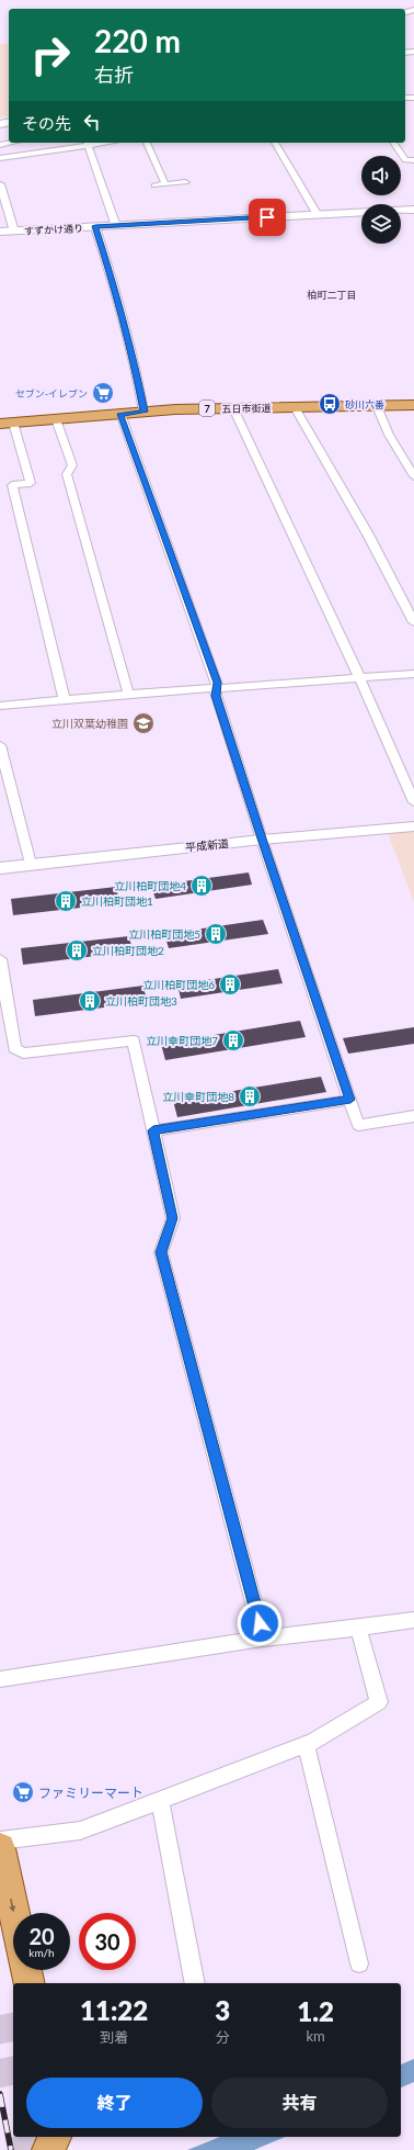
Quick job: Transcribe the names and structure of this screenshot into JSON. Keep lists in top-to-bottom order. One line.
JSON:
{"streets":{"main road":["7","五日市街道"],"street":["すずかけ通り","平成新道"]},"districts":["柏町二丁目"],"places":{"supermarket":["セブン-イレブン","ファミリーマート"],"bus stop":["砂川六番"],"school or university":["立川双葉幼稚園"],"building":["立川柏町団地4","立川柏町団地1","立川柏町団地5","立川柏町団地2","立川柏町団地6","立川柏町団地3","立川幸町団地7","立川幸町団地8"]},"page":{"turn":["220 m","右折"],"then":"その先","speed":"20 km/h","limit":"30","eta":["11:22","到着","3","分","1.2","km"],"buttons":["終了","共有"]}}
